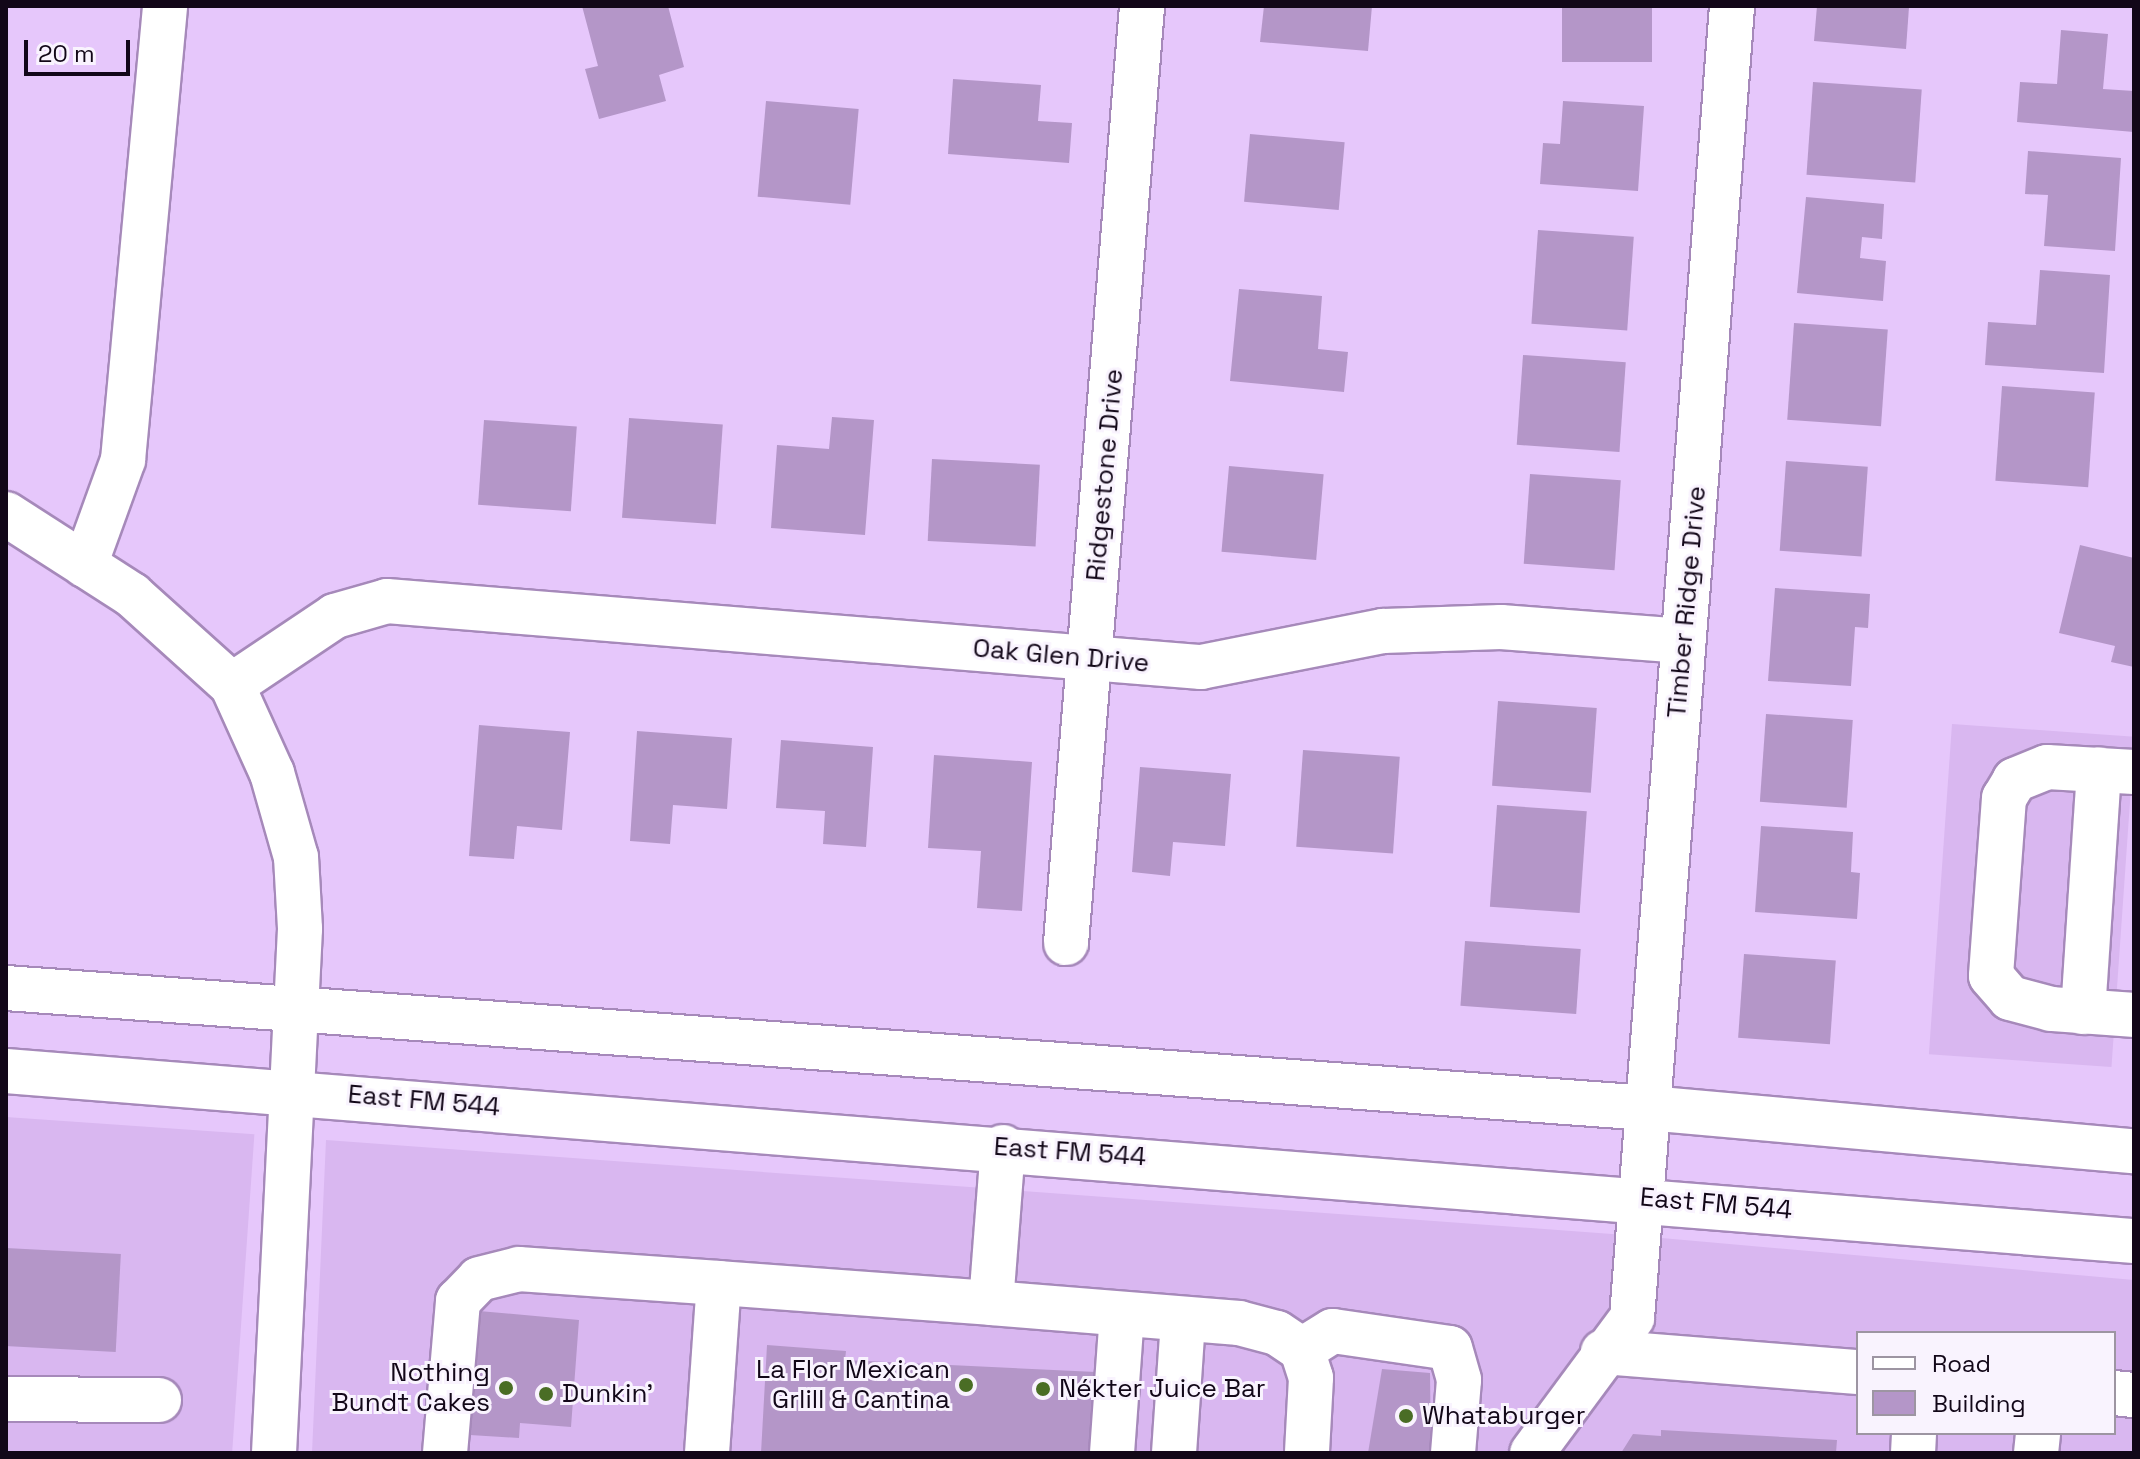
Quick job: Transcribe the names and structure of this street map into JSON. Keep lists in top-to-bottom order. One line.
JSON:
{"streets":{"street":["Ridgestone Drive","Timber Ridge Drive","Oak Glen Drive","East FM 544"]},"crossings":[["Ridgestone Drive","Oak Glen Drive"],["Timber Ridge Drive","Oak Glen Drive"],["Timber Ridge Drive","East FM 544"]],"places":["La Flor Mexican Grlill & Cantina","Nothing Bundt Cakes","Nékter Juice Bar","Dunkin'","Whataburger"],"legend":["Road","Building"],"scale_bar":"20 m"}
